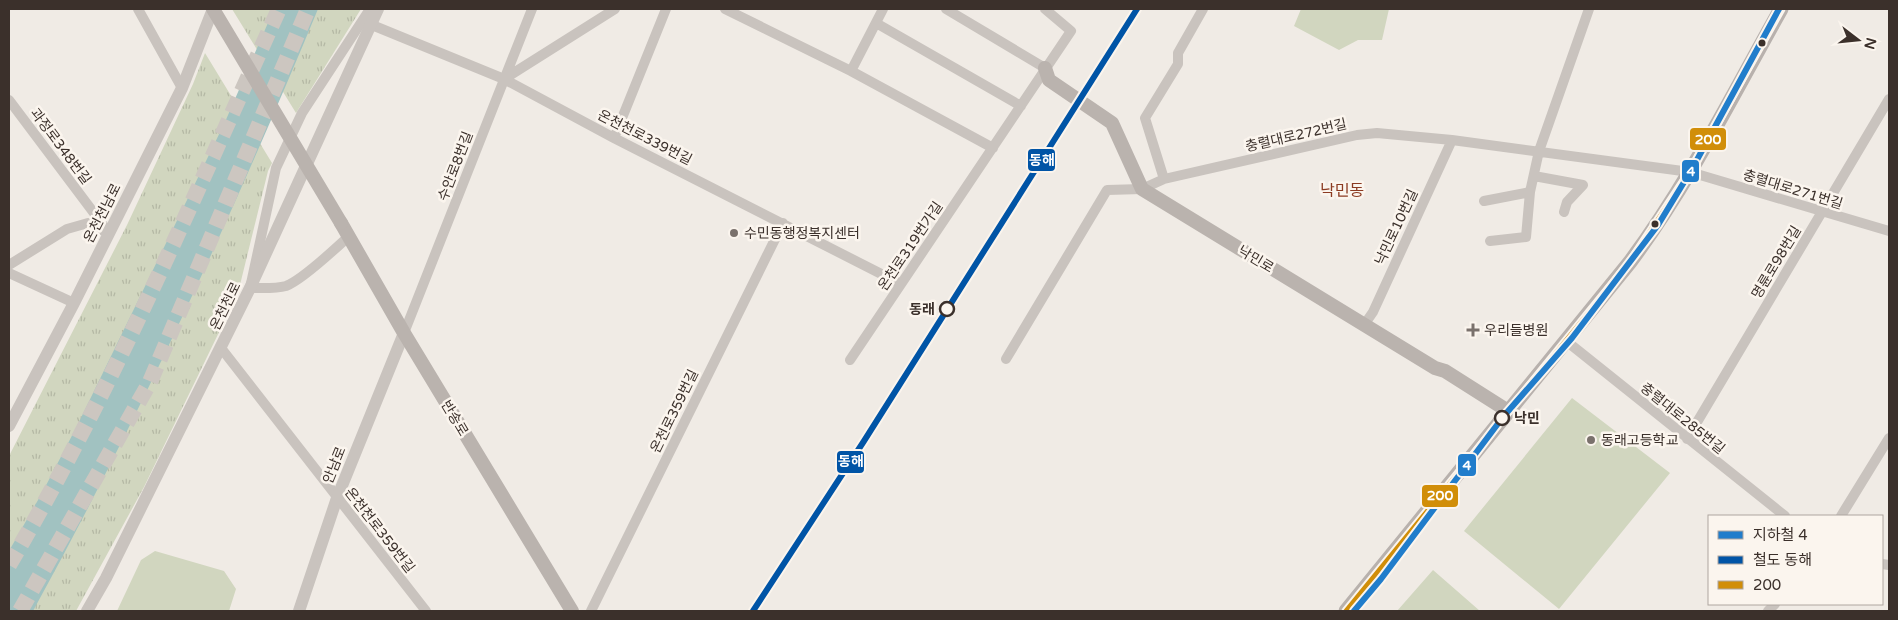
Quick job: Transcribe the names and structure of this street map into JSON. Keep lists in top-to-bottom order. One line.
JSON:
{"streets":{"main road":["낙민로","반송로"],"street":["충렬대로272번길","온천천로339번길","과정로348번길","수안로8번길","충렬대로271번길","온천천남로","낙민로10번길","온천로319번가길","명륜로98번길","온천천로","온천로359번길","충렬대로285번길","안남로","온천천로359번길"]},"crossings":[["충렬대로272번길","충렬대로271번길"],["충렬대로272번길","낙민로10번길"],["충렬대로272번길","낙민로"],["온천천로339번길","수안로8번길"],["온천천로339번길","온천로319번가길"],["온천천로339번길","온천천로"],["온천천로339번길","온천로359번길"],["과정로348번길","온천천남로"],["수안로8번길","반송로"],["수안로8번길","안남로"],["충렬대로271번길","명륜로98번길"],["온천천남로","반송로"],["낙민로10번길","낙민로"],["명륜로98번길","충렬대로285번길"],["온천천로","온천천로359번길"],["반송로","안남로"],["안남로","온천천로359번길"]],"districts":["낙민동"],"places":{"other":["수민동행정복지센터","동래","낙민","동래고등학교"],"health":["우리들병원"]},"lines":["metro line 4","rail line 동해","transit line 200"],"legend":["지하철 4","철도 동해","200"],"north":"right"}
